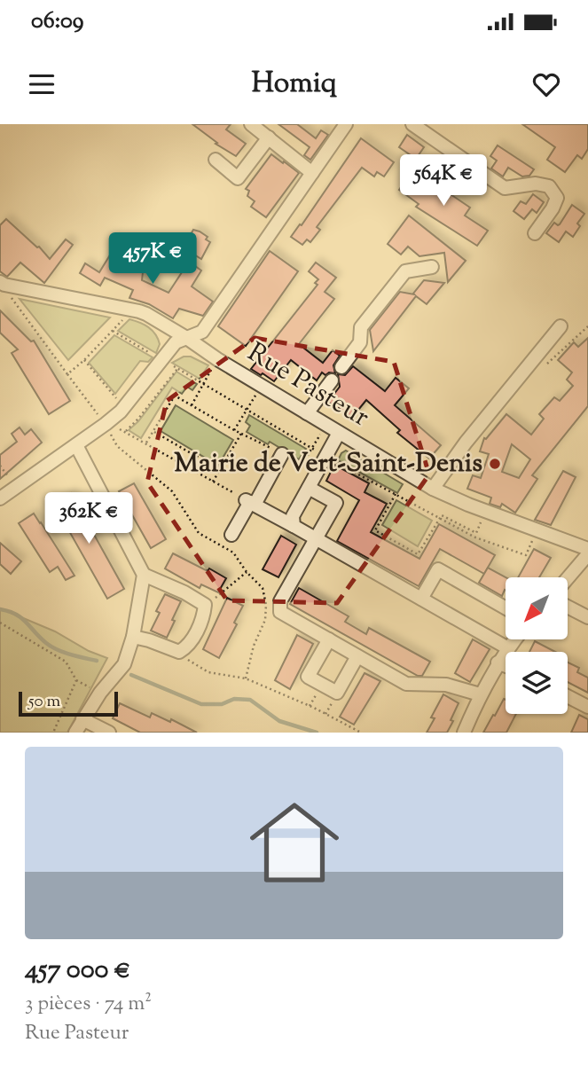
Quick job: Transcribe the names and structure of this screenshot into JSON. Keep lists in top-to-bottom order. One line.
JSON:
{"streets":{"street":["Rue Pasteur"]},"places":["Mairie de Vert-Saint-Denis"],"scale_bar":"50 m","north":"bottom left","page":{"status":"06:09","header":"Homiq","price":["564K €","457K €","362K €"],"scale":"50 m","list":[{"name":"457 000 €","note":"3 pièces · 74 m² · Rue Pasteur"}]}}
